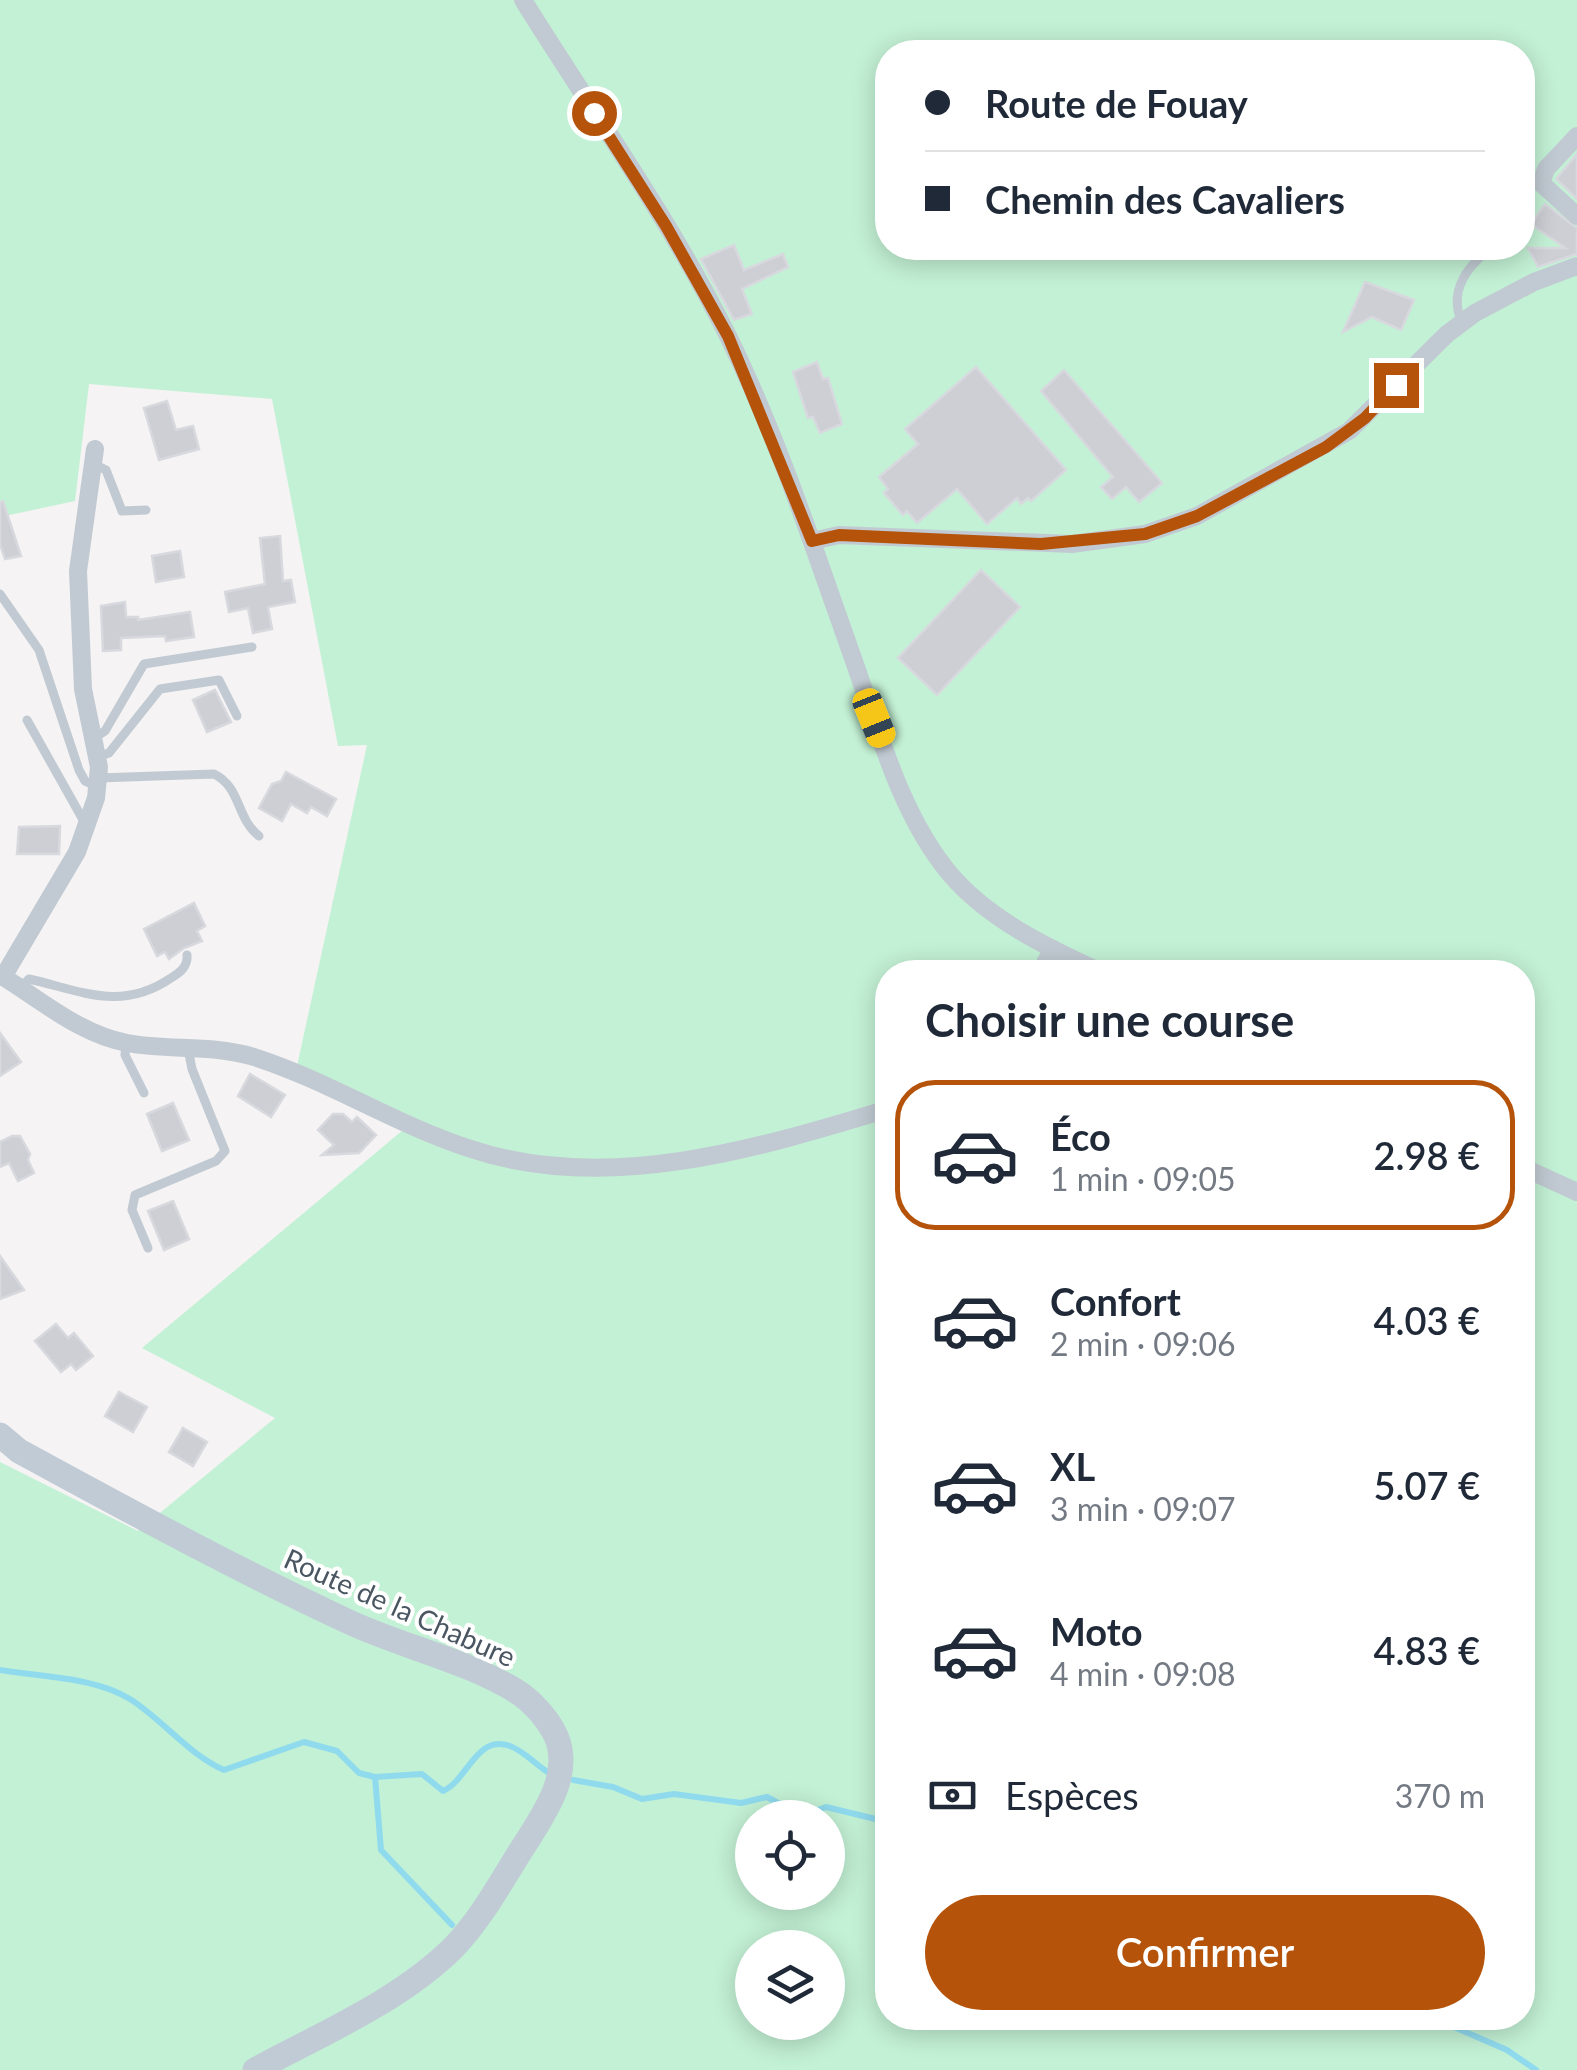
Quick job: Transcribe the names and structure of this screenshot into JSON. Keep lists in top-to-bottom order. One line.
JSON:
{"streets":{"main road":["Route de la Chabure"]},"page":{"banner":["Route de Fouay","Chemin des Cavaliers"],"heading":"Choisir une course","list":[{"name":"Éco","note":"1 min · 09:05","value":"2.98 €"},{"name":"Confort","note":"2 min · 09:06","value":"4.03 €"},{"name":"XL","note":"3 min · 09:07","value":"5.07 €"},{"name":"Moto","note":"4 min · 09:08","value":"4.83 €"}],"pay":["Espèces","370 m"],"buttons":"Confirmer"}}
